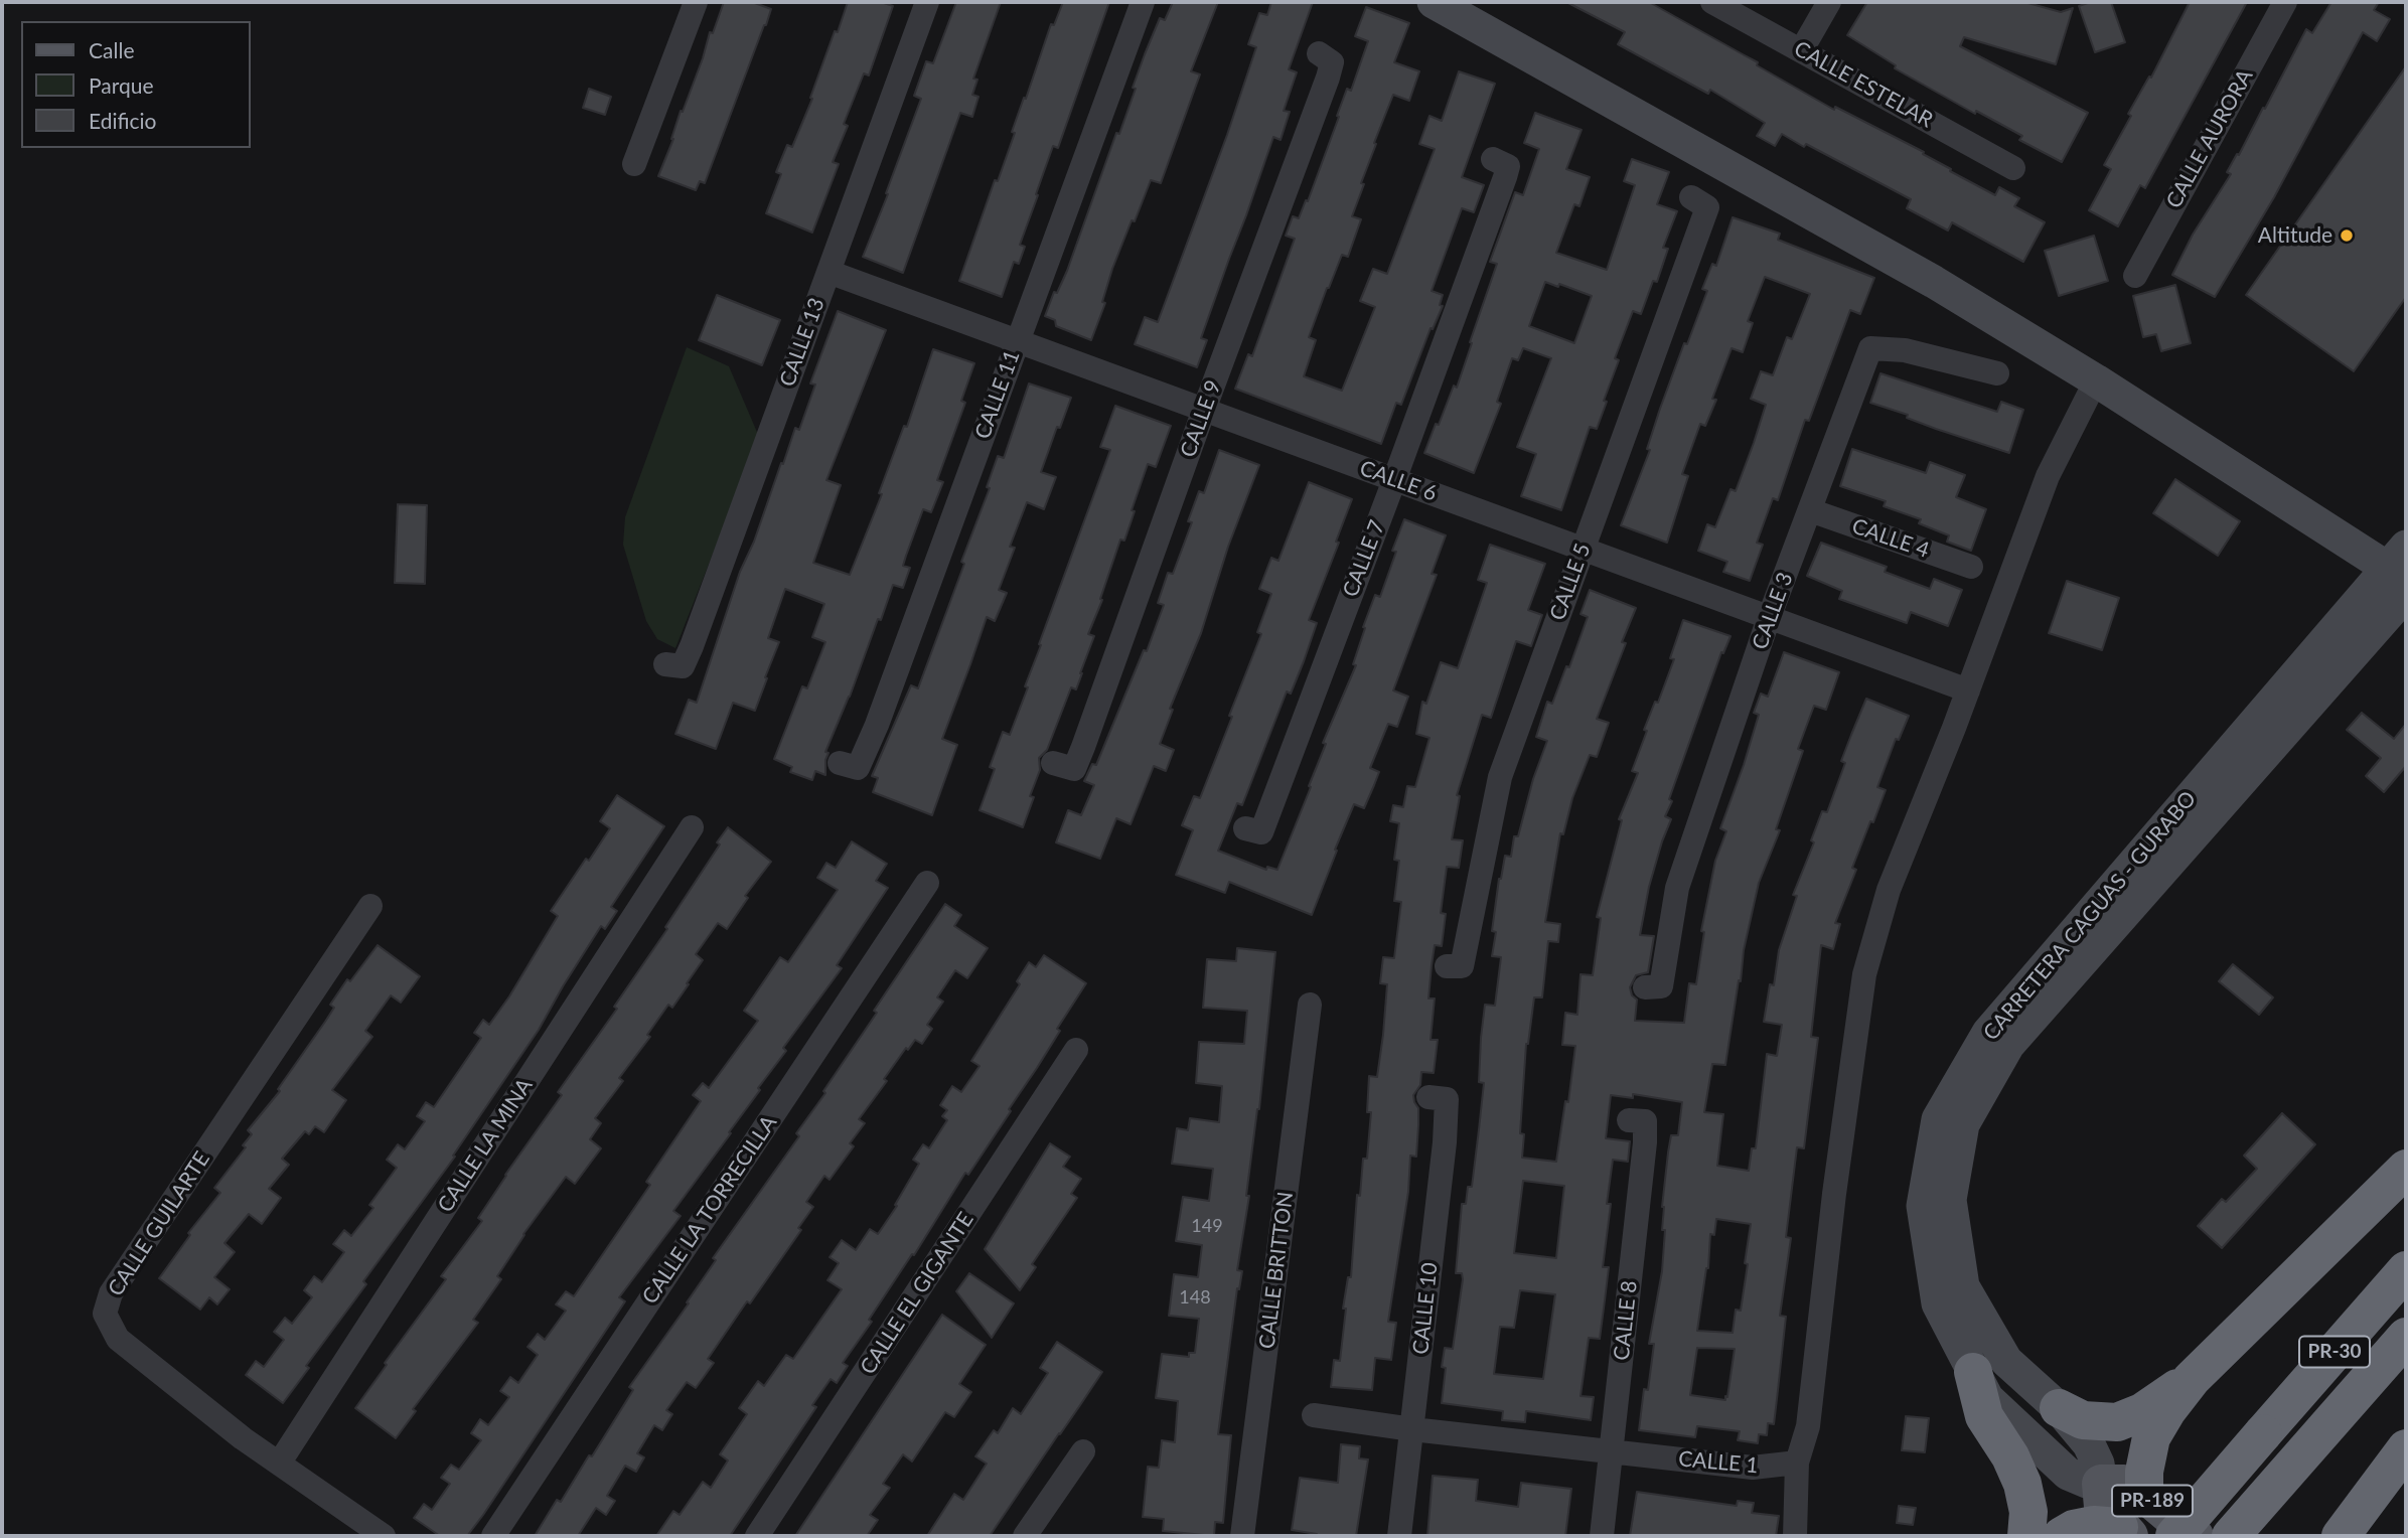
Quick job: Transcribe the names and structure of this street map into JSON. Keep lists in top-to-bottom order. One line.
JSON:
{"streets":{"highway":["PR-30"],"main road":["CARRETERA CAGUAS - GURABO","PR-189"],"street":["CALLE ESTELAR","CALLE AURORA","CALLE 13","CALLE 11","CALLE 9","CALLE 6","CALLE 4","CALLE 7","CALLE 5","CALLE 3","CALLE LA MINA","CALLE LA TORRECILLA","CALLE GUILARTE","CALLE BRITTON","CALLE EL GIGANTE","CALLE 10","CALLE 8","CALLE 1"]},"crossings":[["CALLE 13","CALLE 6"],["CALLE 11","CALLE 6"],["CALLE 9","CALLE 6"],["CALLE 6","CALLE 7"],["CALLE 6","CALLE 5"],["CALLE 6","CALLE 3"],["CALLE 4","CALLE 3"],["CARRETERA CAGUAS - GURABO","PR-189"],["CALLE LA MINA","CALLE GUILARTE"],["CALLE 10","CALLE 1"],["CALLE 8","CALLE 1"]],"places":["Altitude"],"house_numbers":["149","148"],"legend":["Calle","Parque","Edificio"]}
